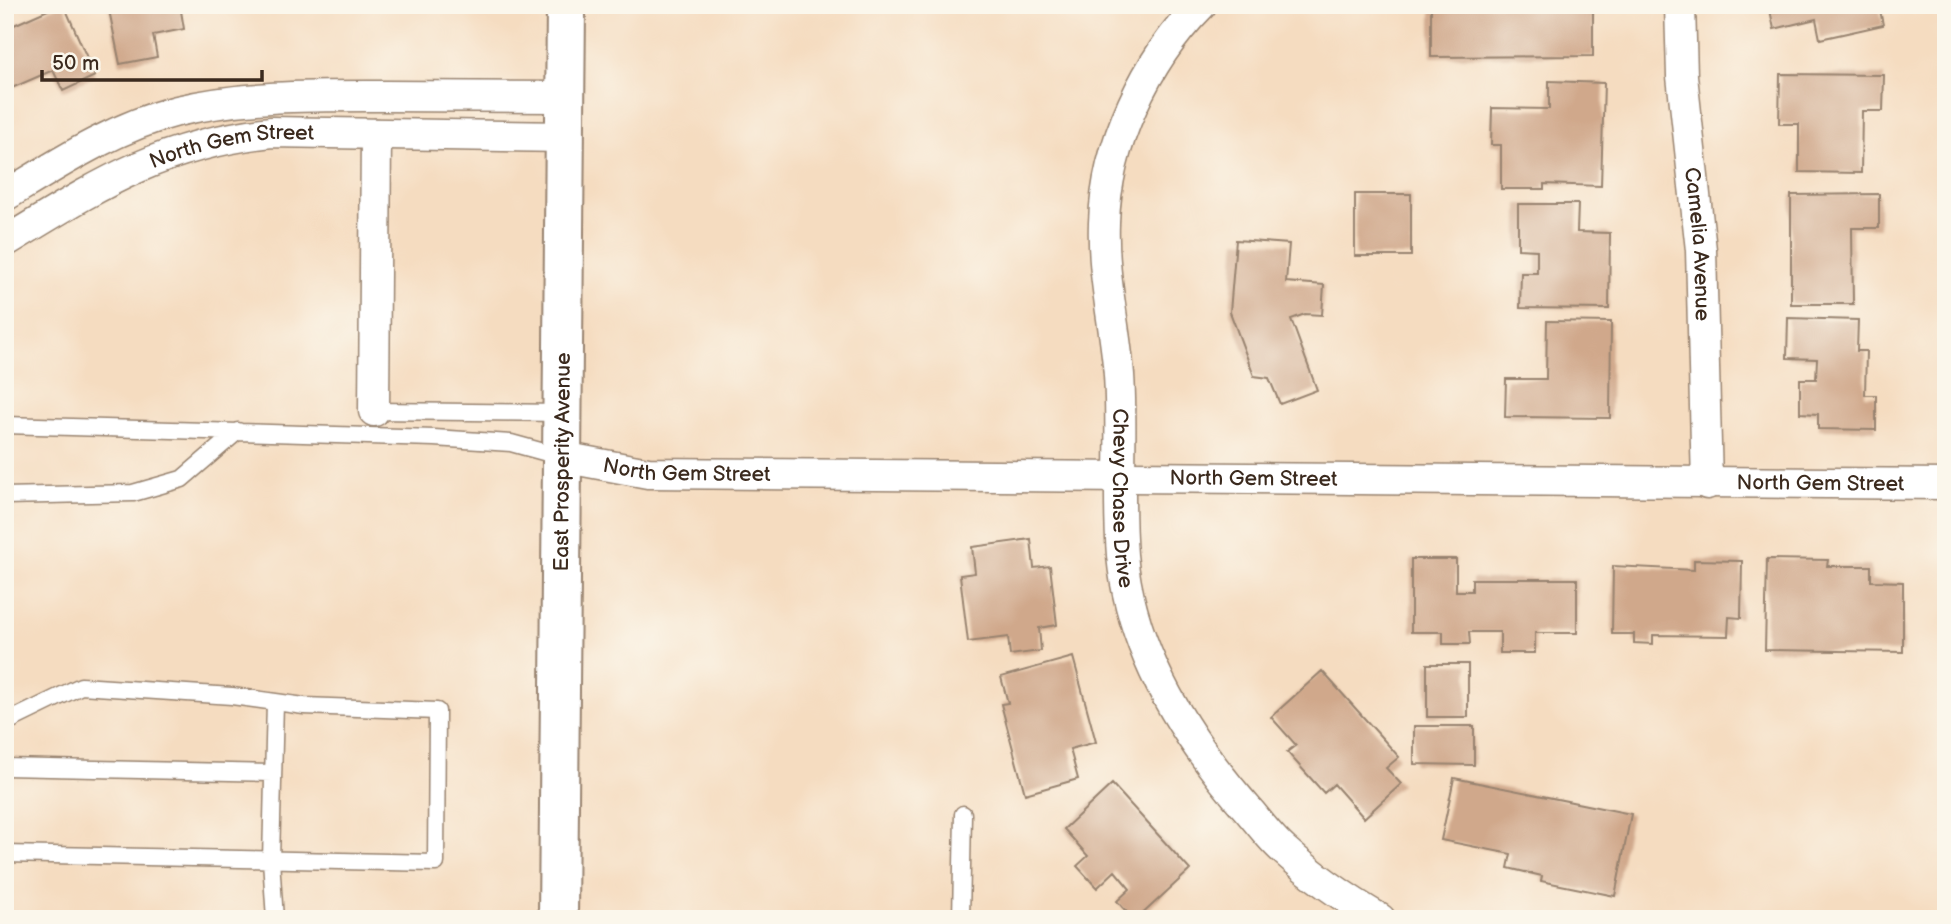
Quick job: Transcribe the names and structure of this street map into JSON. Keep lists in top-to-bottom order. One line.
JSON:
{"streets":{"main road":["East Prosperity Avenue"],"street":["North Gem Street","Camelia Avenue","Chevy Chase Drive"]},"crossings":[["North Gem Street","Camelia Avenue"],["North Gem Street","East Prosperity Avenue"],["North Gem Street","Chevy Chase Drive"]],"scale_bar":"50 m"}
